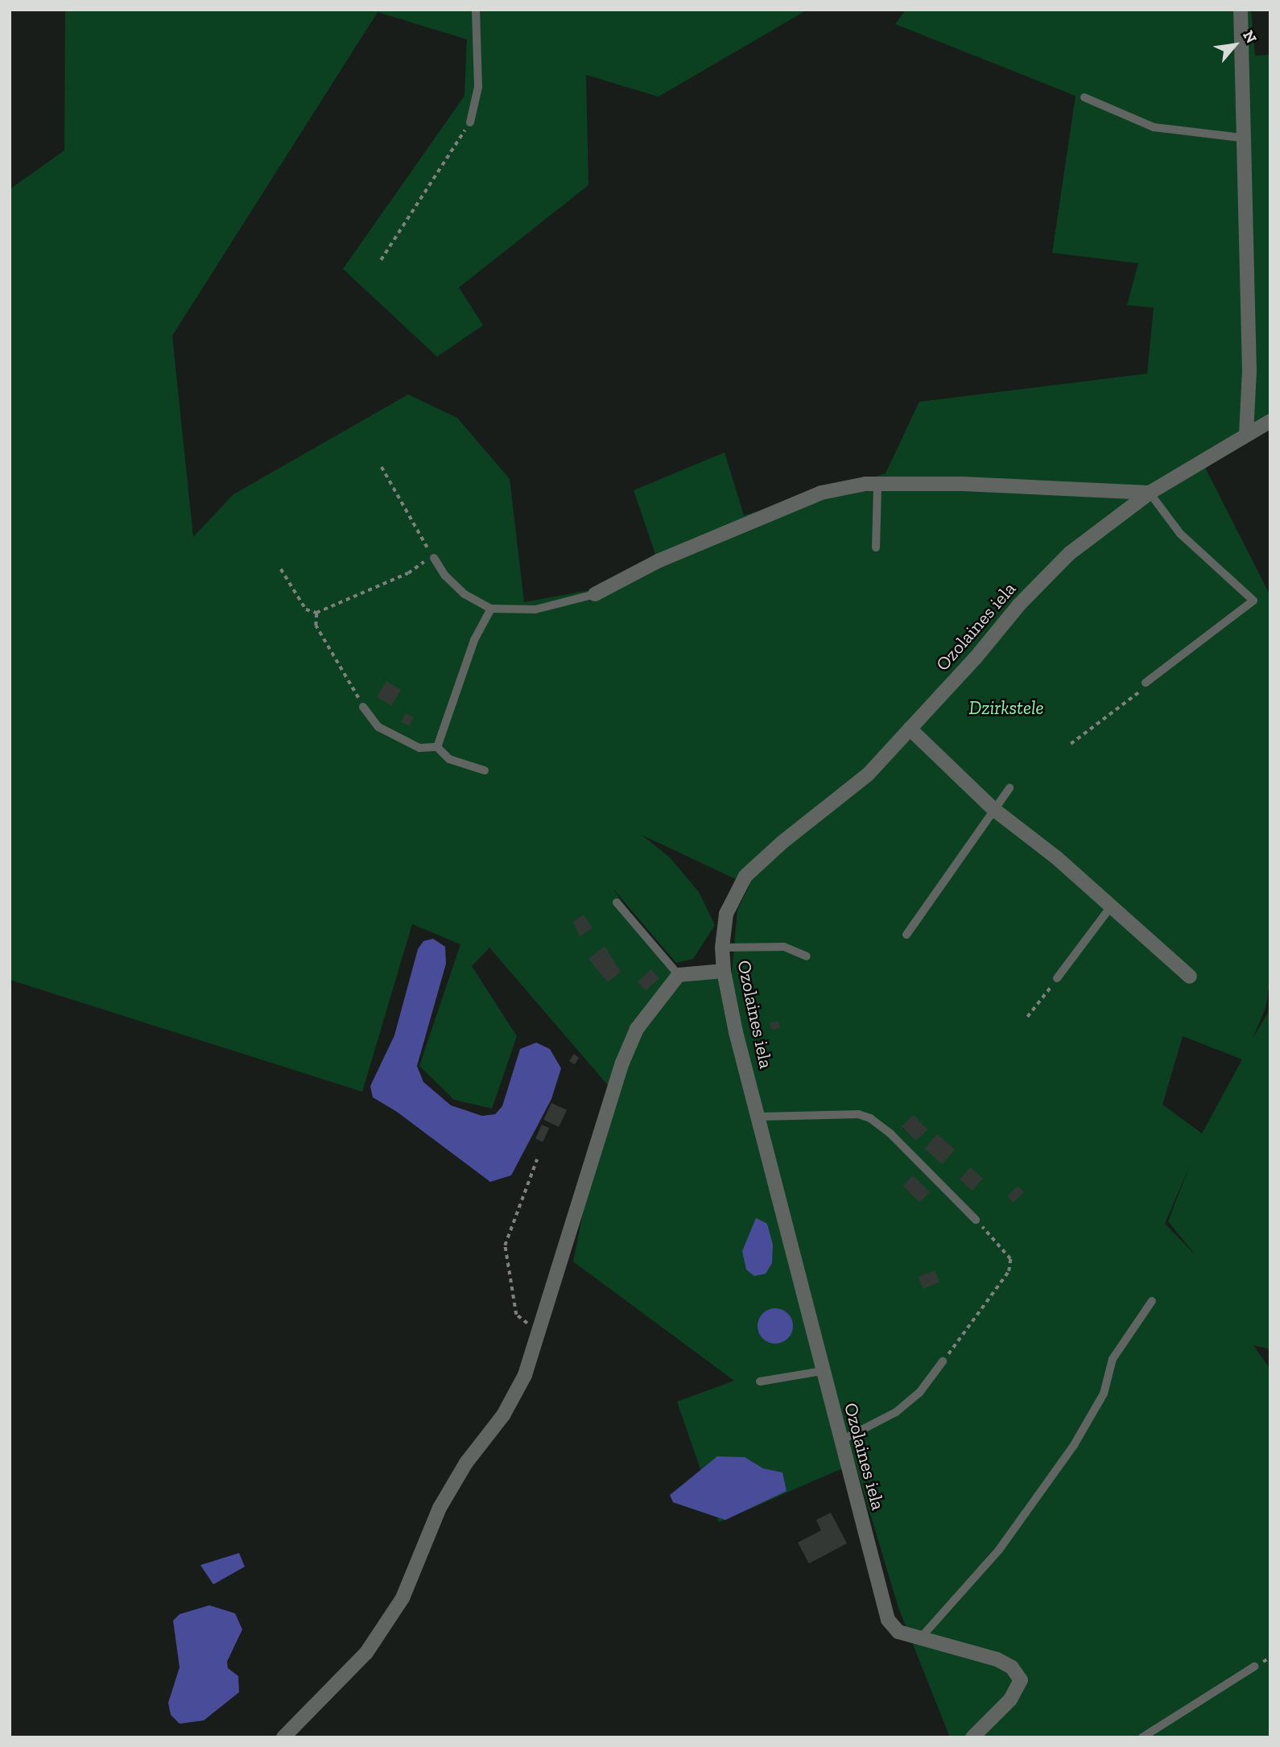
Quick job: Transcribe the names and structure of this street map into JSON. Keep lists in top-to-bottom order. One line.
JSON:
{"streets":{"street":["Ozolaines iela"]},"parks":["Dzirkstele"],"north":"top right"}
